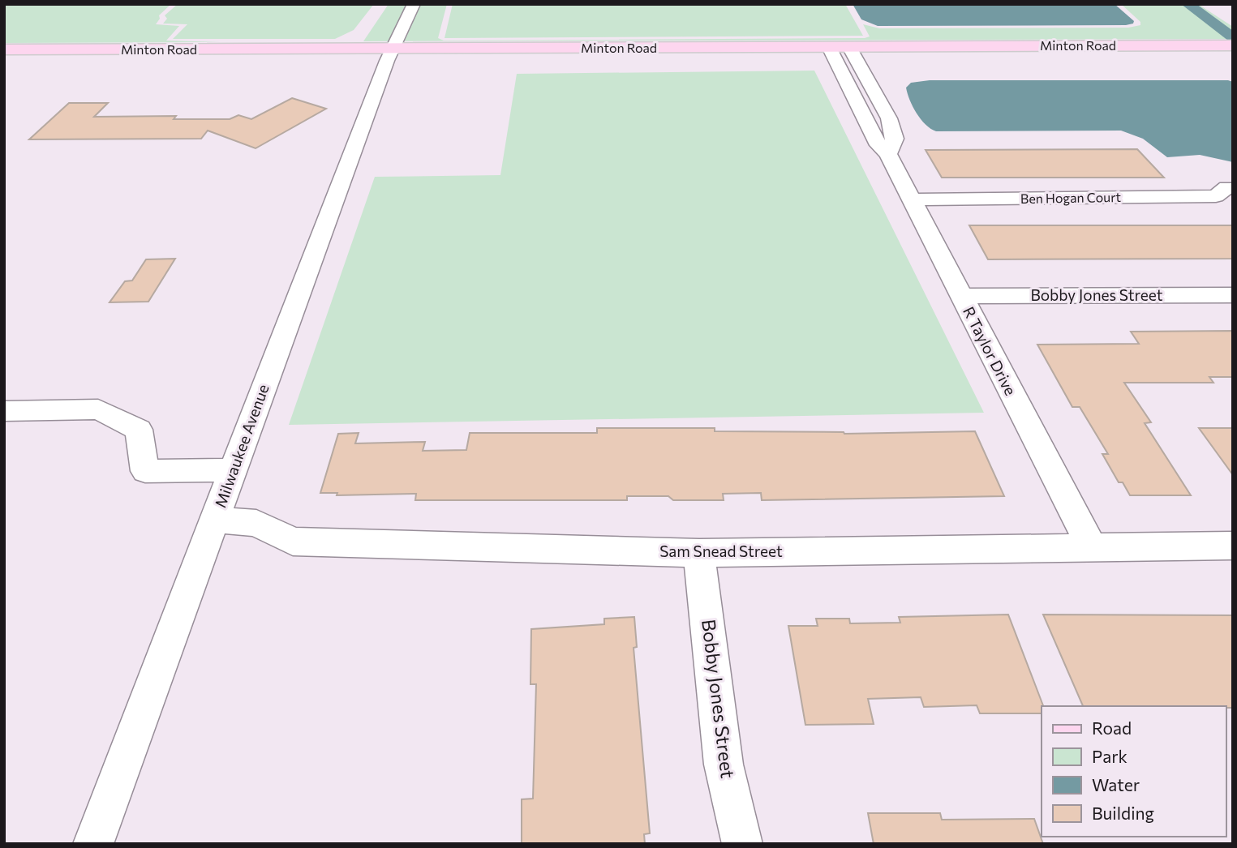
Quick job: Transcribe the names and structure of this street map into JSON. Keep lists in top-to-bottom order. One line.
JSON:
{"streets":{"main road":["Minton Road"],"street":["Ben Hogan Court","Bobby Jones Street","R Taylor Drive","Milwaukee Avenue","Sam Snead Street"]},"crossings":[["Minton Road","R Taylor Drive"],["Minton Road","Milwaukee Avenue"],["Ben Hogan Court","R Taylor Drive"],["Bobby Jones Street","R Taylor Drive"],["Bobby Jones Street","Sam Snead Street"],["R Taylor Drive","Sam Snead Street"],["Milwaukee Avenue","Sam Snead Street"]],"legend":["Road","Park","Water","Building"]}
